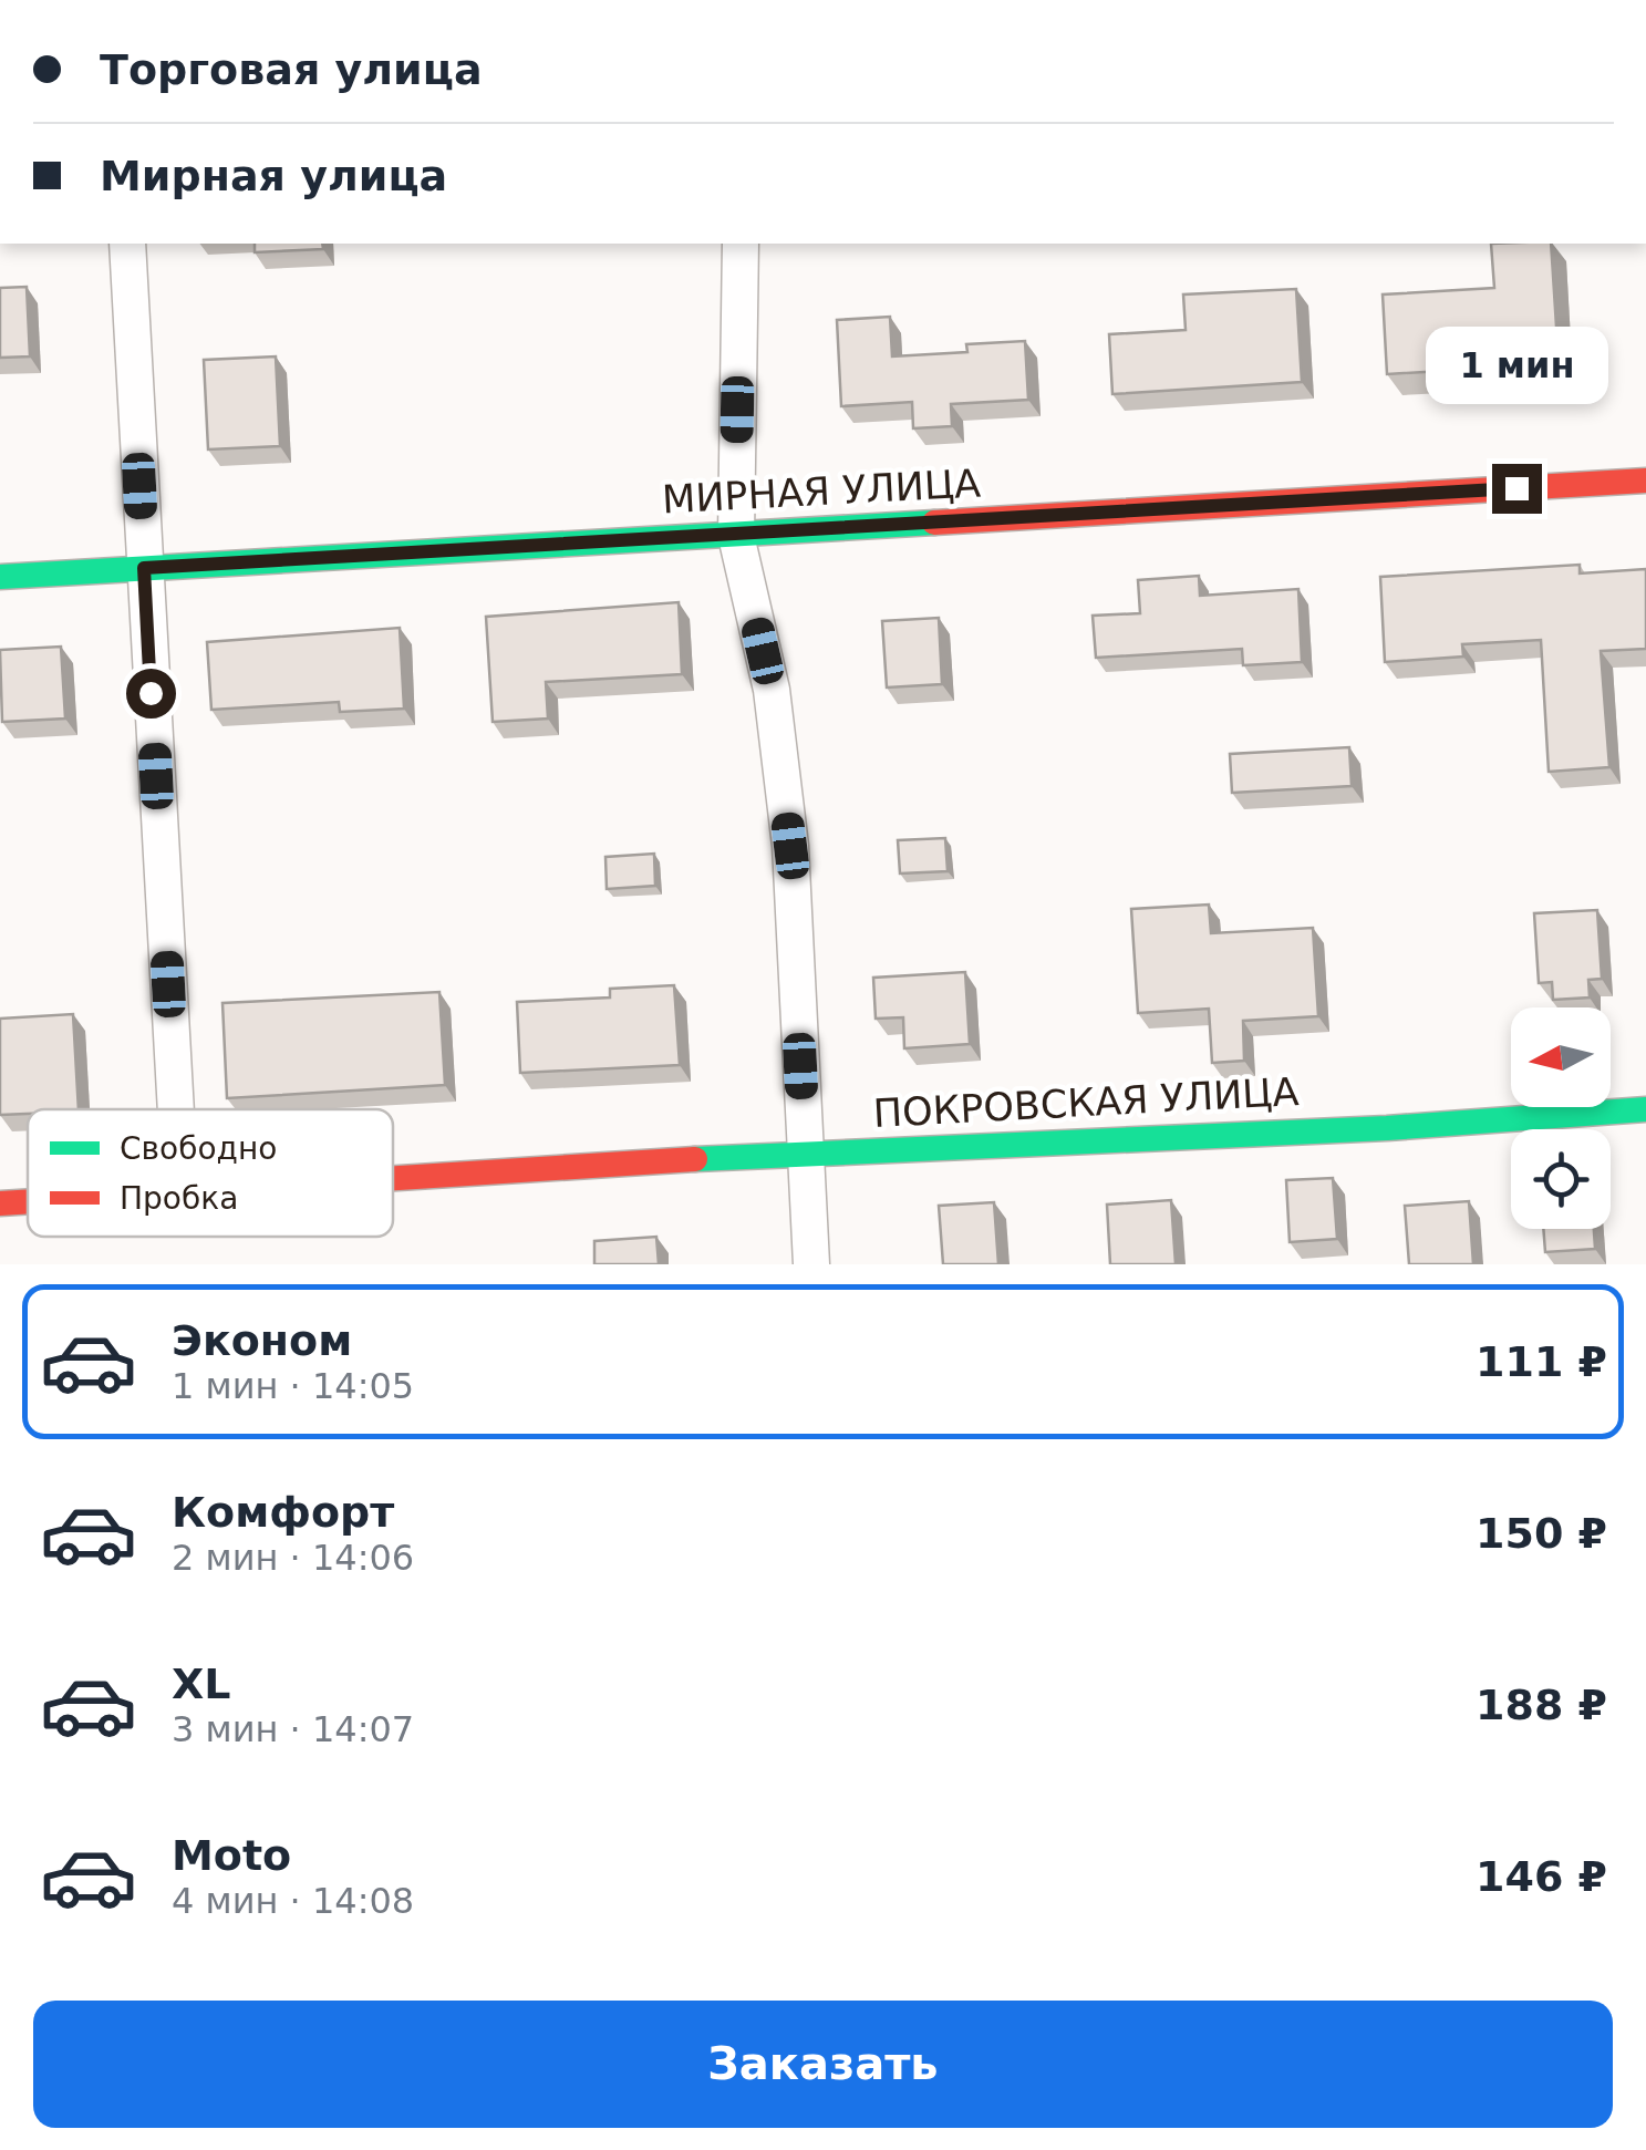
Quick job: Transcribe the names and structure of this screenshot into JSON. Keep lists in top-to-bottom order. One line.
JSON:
{"streets":{"street":["МИРНАЯ УЛИЦА","ПОКРОВСКАЯ УЛИЦА"]},"legend":["Свободно","Пробка"],"north":"left","page":{"banner":["Торговая улица","Мирная улица"],"bubble":"1 мин","list":[{"name":"Эконом","note":"1 мин · 14:05","value":"111 ₽"},{"name":"Комфорт","note":"2 мин · 14:06","value":"150 ₽"},{"name":"XL","note":"3 мин · 14:07","value":"188 ₽"},{"name":"Moto","note":"4 мин · 14:08","value":"146 ₽"}],"buttons":"Заказать"}}
